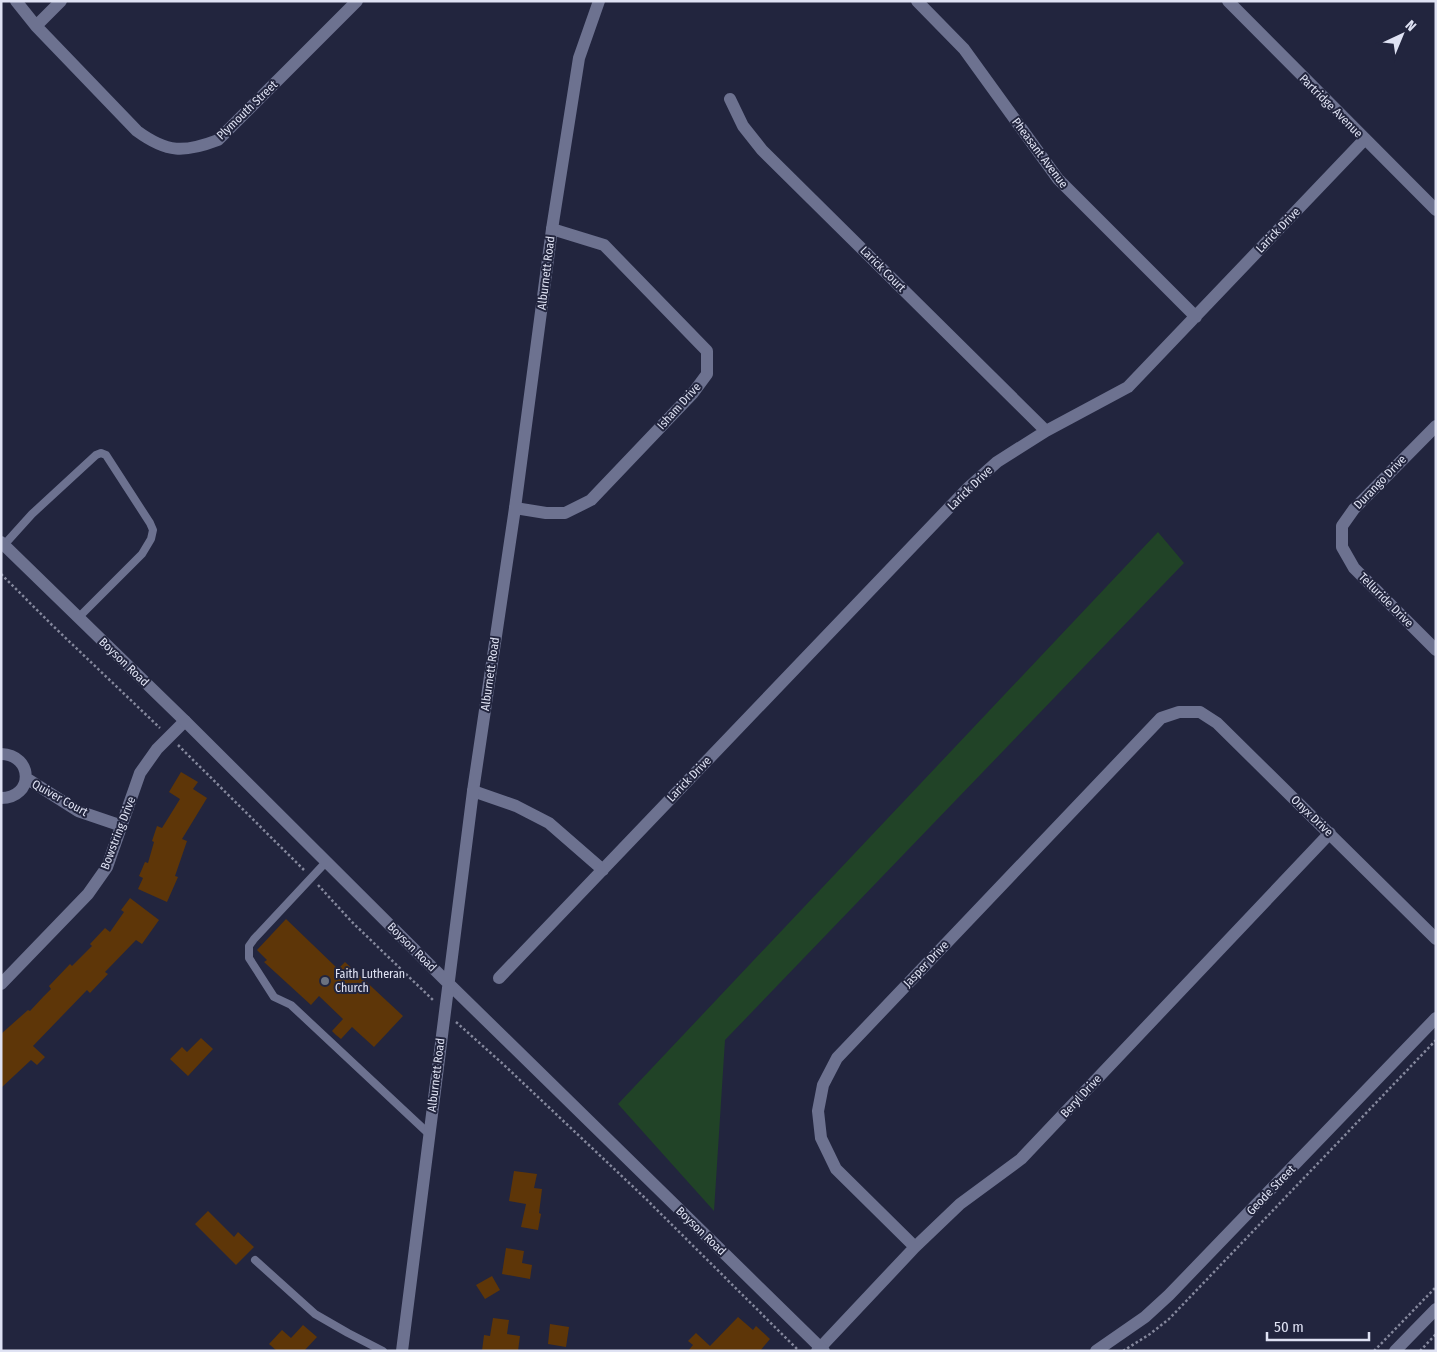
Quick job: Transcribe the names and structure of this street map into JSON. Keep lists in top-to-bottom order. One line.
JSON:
{"streets":{"street":["Partridge Avenue","Plymouth Street","Pheasant Avenue","Larick Drive","Larick Court","Alburnett Road","Isham Drive","Durango Drive","Telluride Drive","Boyson Road","Quiver Court","Onyx Drive","Bowstring Drive","Jasper Drive","Beryl Drive","Geode Street"]},"crossings":[["Partridge Avenue","Larick Drive"],["Pheasant Avenue","Larick Drive"],["Larick Drive","Larick Court"],["Alburnett Road","Isham Drive"],["Alburnett Road","Boyson Road"],["Durango Drive","Telluride Drive"],["Boyson Road","Bowstring Drive"],["Boyson Road","Beryl Drive"],["Quiver Court","Bowstring Drive"],["Onyx Drive","Jasper Drive"],["Onyx Drive","Beryl Drive"],["Jasper Drive","Beryl Drive"]],"places":["Faith Lutheran Church"],"scale_bar":"50 m","north":"top right"}
